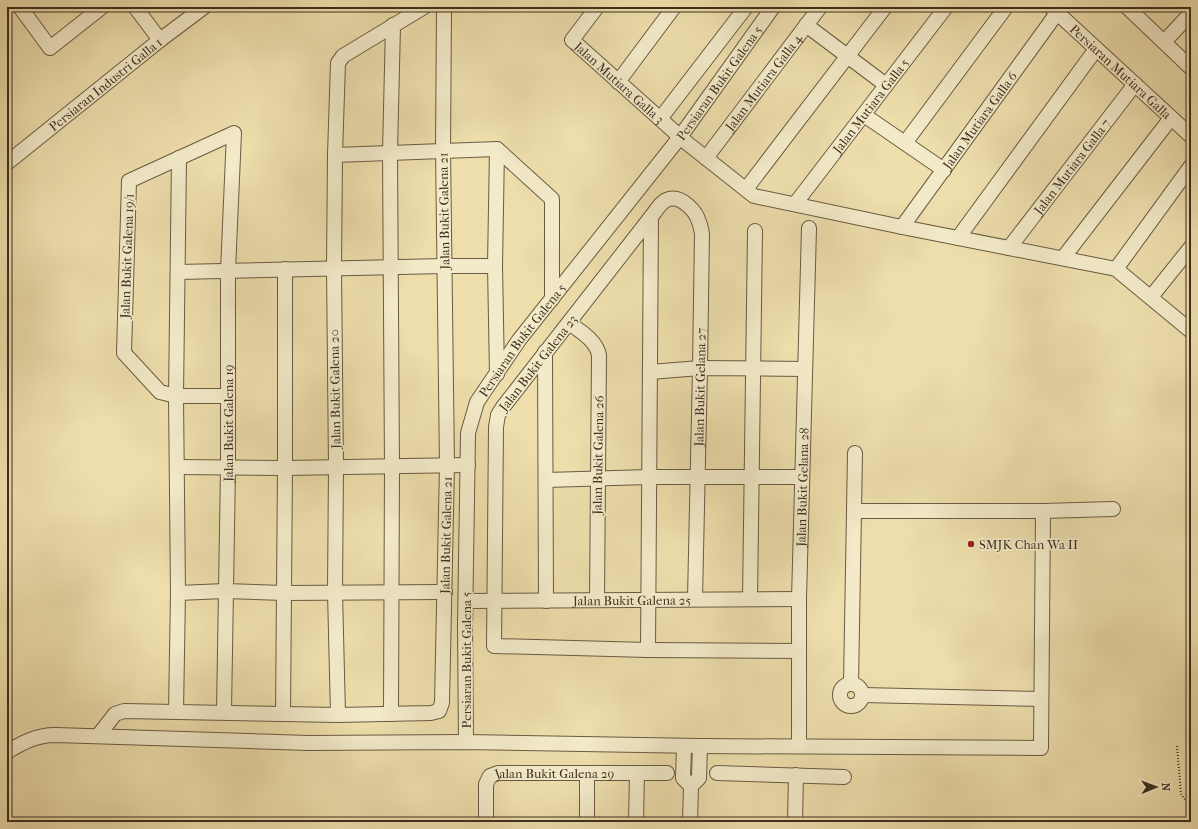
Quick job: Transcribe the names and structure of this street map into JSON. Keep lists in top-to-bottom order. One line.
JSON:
{"streets":{"street":["Persiaran Mutiara Galla","Jalan Mutiara Galla 4","Jalan Mutiara Galla 3","Persiaran Bukit Galena 5","Persiaran Industri Galla 1","Jalan Mutiara Galla 5","Jalan Mutiara Galla 6","Jalan Mutiara Galla 7","Jalan Bukit Galena 21","Jalan Bukit Galena 19/1","Jalan Bukit Galena 23","Jalan Bukit Gelana 27","Jalan Bukit Galena 20","Jalan Bukit Galena 19","Jalan Bukit Galena 26","Jalan Bukit Gelana 28","Jalan Bukit Galena 25","Jalan Bukit Galena 29"]},"crossings":[["Persiaran Mutiara Galla","Jalan Mutiara Galla 6"],["Persiaran Mutiara Galla","Jalan Mutiara Galla 7"],["Jalan Mutiara Galla 4","Jalan Mutiara Galla 3"],["Jalan Mutiara Galla 3","Persiaran Bukit Galena 5"],["Jalan Mutiara Galla 3","Jalan Mutiara Galla 5"],["Jalan Mutiara Galla 3","Jalan Mutiara Galla 6"],["Jalan Mutiara Galla 3","Jalan Mutiara Galla 7"],["Persiaran Bukit Galena 5","Jalan Bukit Galena 25"],["Jalan Bukit Galena 21","Jalan Bukit Galena 20"],["Jalan Bukit Galena 21","Jalan Bukit Galena 19"],["Jalan Bukit Galena 19/1","Jalan Bukit Galena 19"],["Jalan Bukit Galena 23","Jalan Bukit Gelana 27"],["Jalan Bukit Galena 23","Jalan Bukit Galena 26"],["Jalan Bukit Galena 23","Jalan Bukit Galena 25"],["Jalan Bukit Gelana 27","Jalan Bukit Galena 25"],["Jalan Bukit Galena 26","Jalan Bukit Galena 25"],["Jalan Bukit Gelana 28","Jalan Bukit Galena 25"]],"places":["SMJK Chan Wa II"],"north":"right"}
